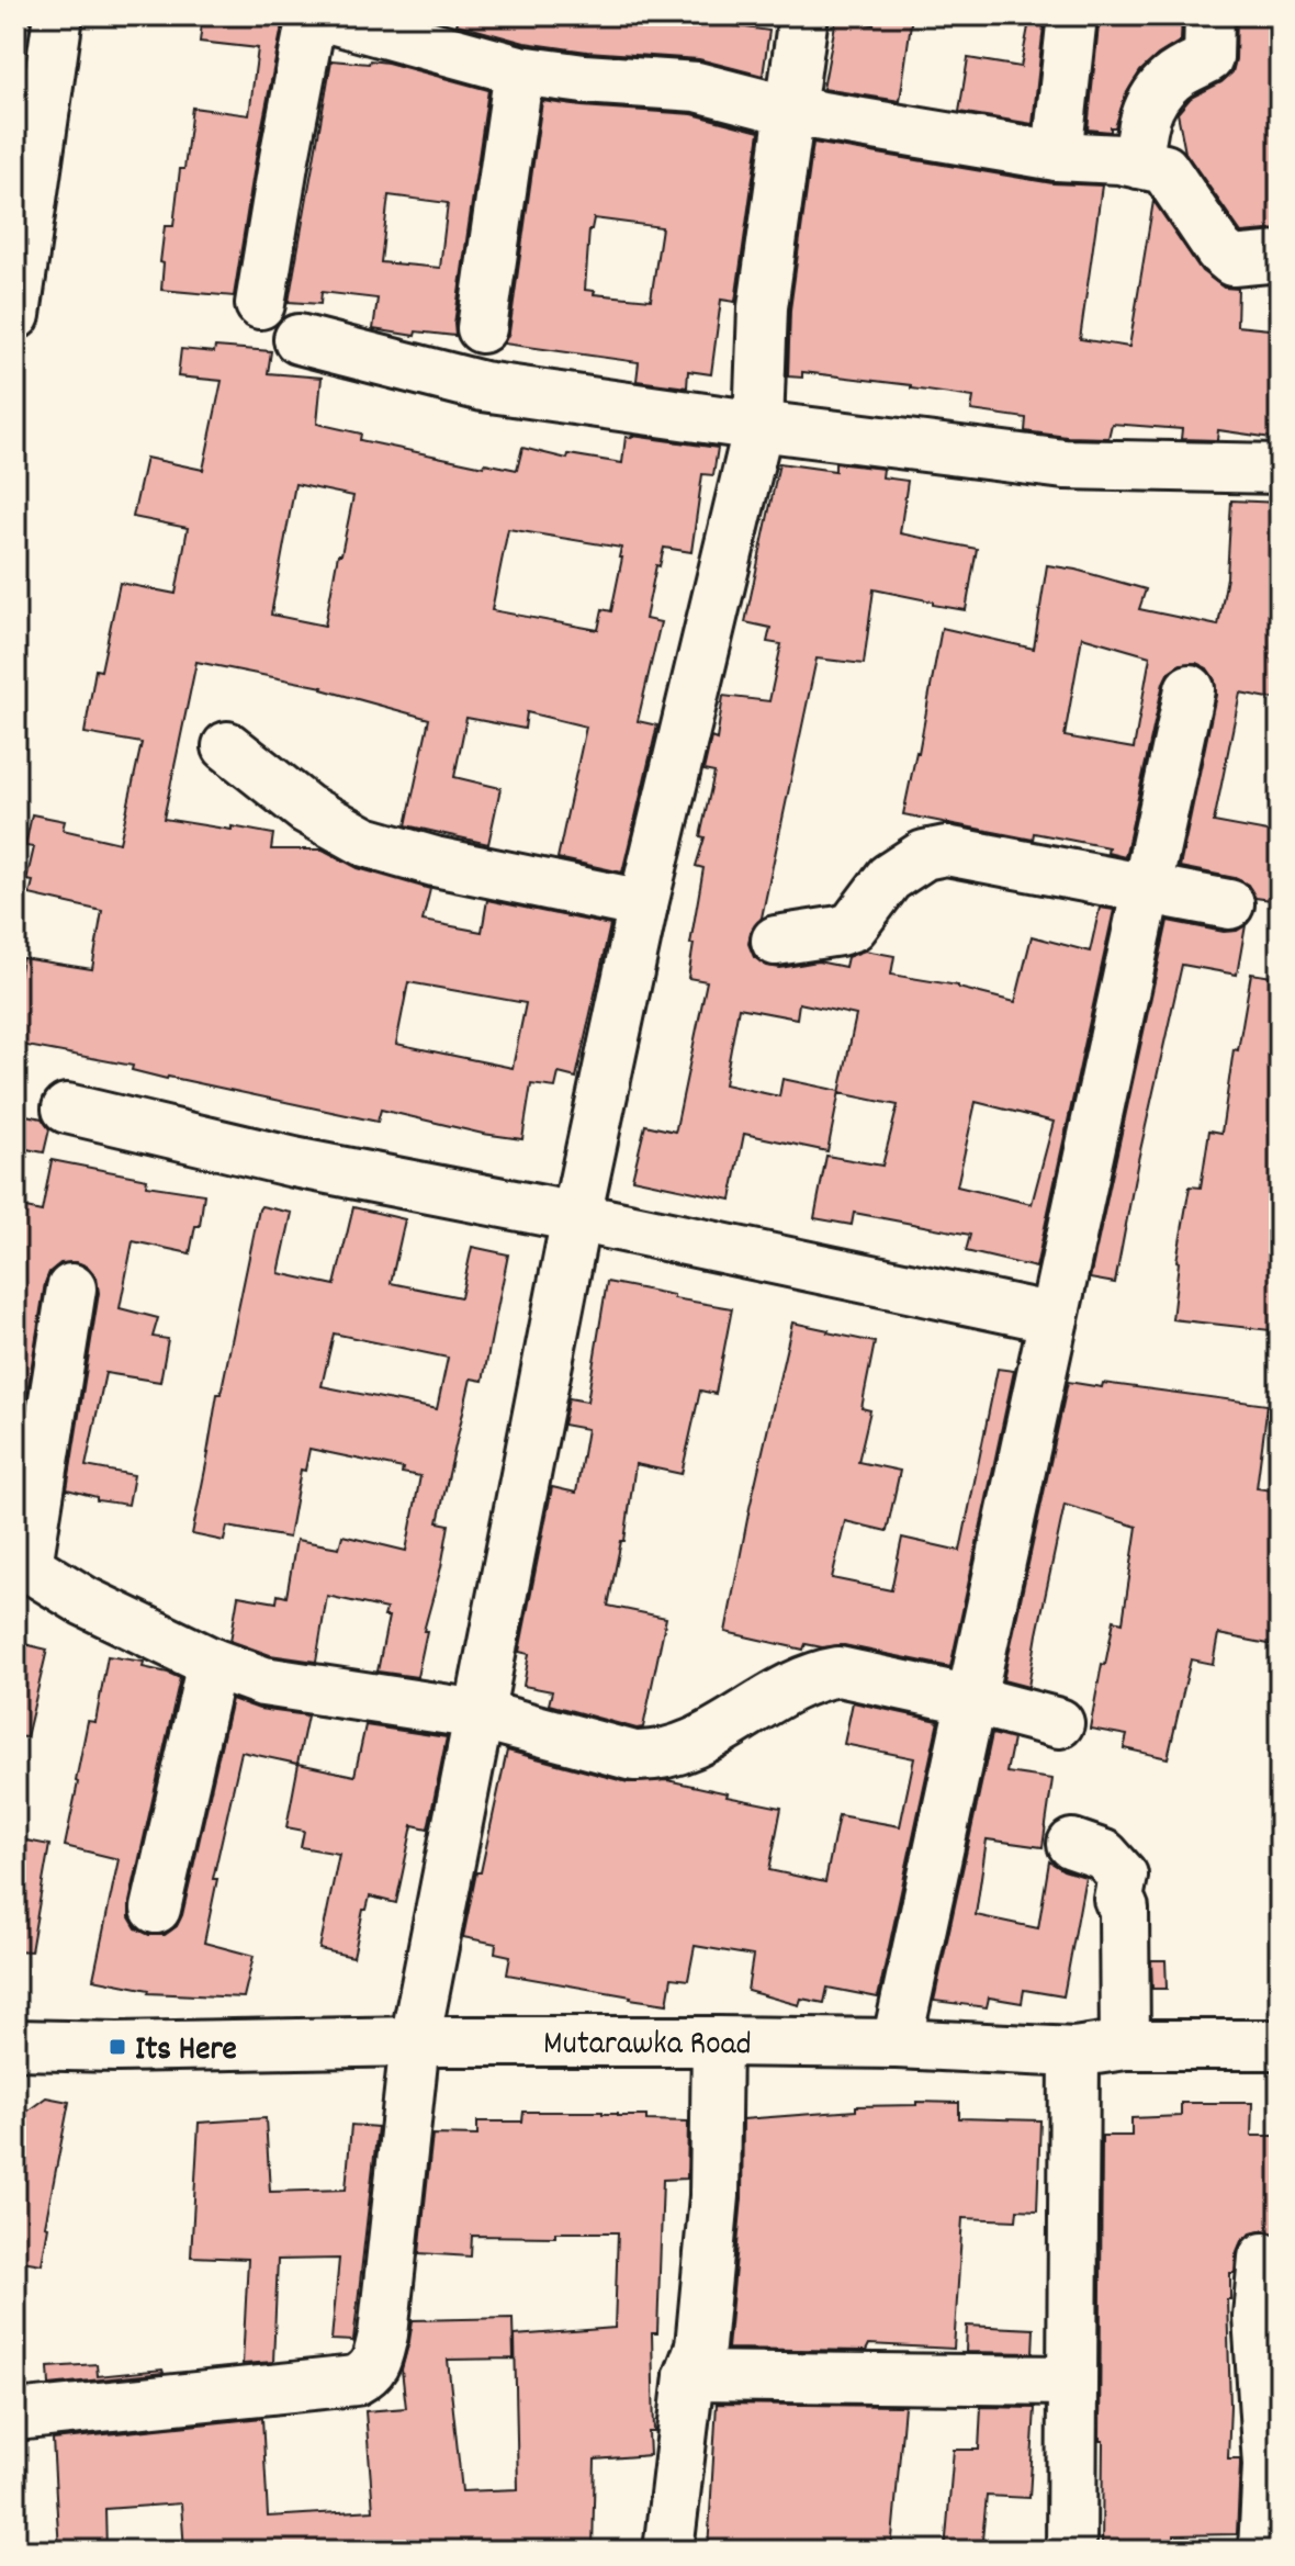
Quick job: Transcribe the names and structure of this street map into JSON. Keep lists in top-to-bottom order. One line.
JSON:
{"streets":{"street":["Mutarawka Road"]},"places":{"transit":["Its Here"]}}
